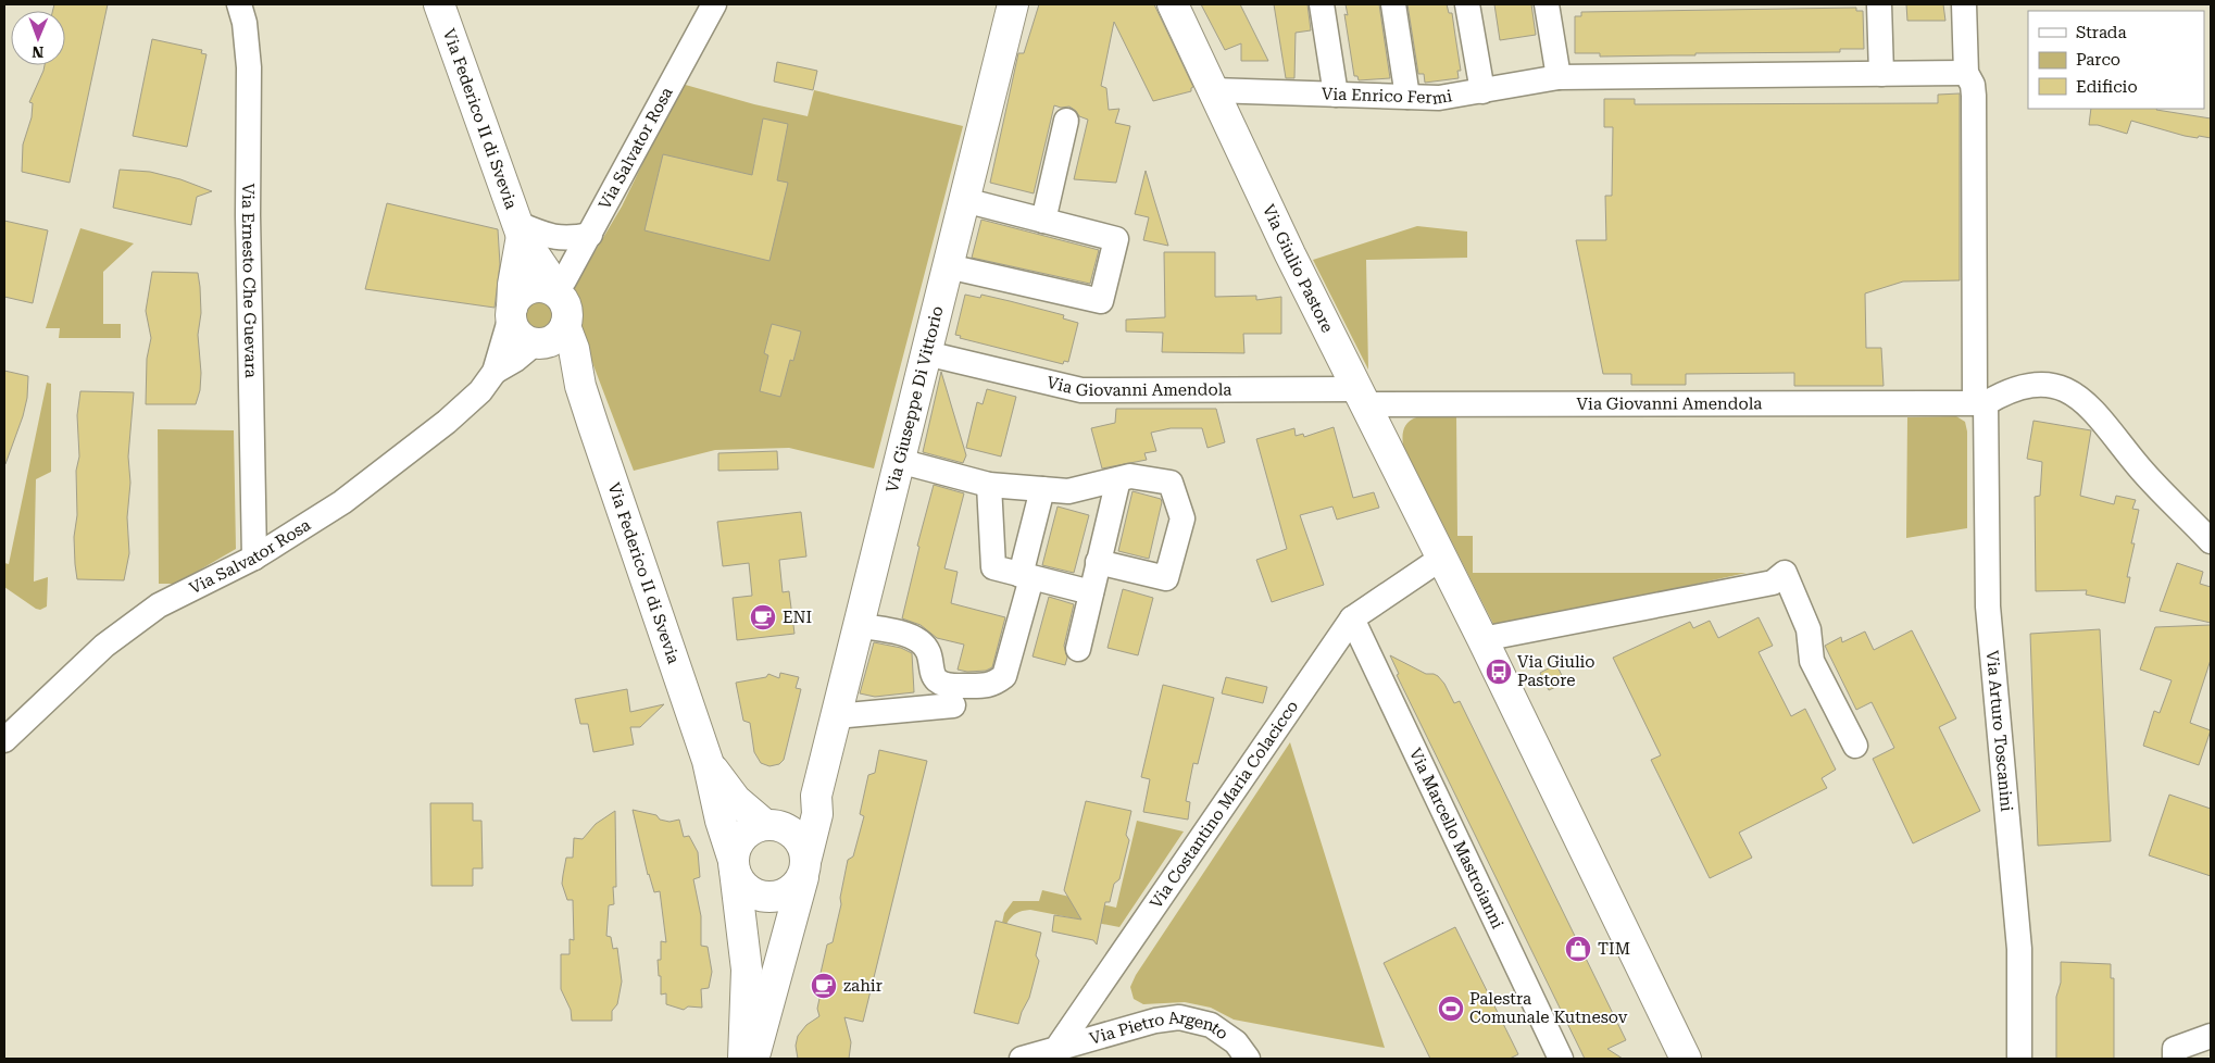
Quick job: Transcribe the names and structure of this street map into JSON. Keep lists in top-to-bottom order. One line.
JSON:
{"streets":{"main road":["Via Federico II di Svevia","Via Giulio Pastore","Via Giuseppe Di Vittorio"],"street":["Via Enrico Fermi","Via Salvator Rosa","Via Ernesto Che Guevara","Via Giovanni Amendola","Via Arturo Toscanini","Via Costantino Maria Colacicco","Via Marcello Mastroianni","Via Pietro Argento"]},"crossings":[["Via Enrico Fermi","Via Giulio Pastore"],["Via Enrico Fermi","Via Arturo Toscanini"],["Via Federico II di Svevia","Via Salvator Rosa"],["Via Federico II di Svevia","Via Giuseppe Di Vittorio"],["Via Salvator Rosa","Via Ernesto Che Guevara"],["Via Giulio Pastore","Via Giovanni Amendola"],["Via Giulio Pastore","Via Costantino Maria Colacicco"],["Via Giovanni Amendola","Via Giuseppe Di Vittorio"],["Via Giovanni Amendola","Via Arturo Toscanini"],["Via Costantino Maria Colacicco","Via Marcello Mastroianni"],["Via Costantino Maria Colacicco","Via Pietro Argento"]],"places":{"cafe":["ENI","zahir"],"bus stop":["Via Giulio Pastore"],"shop":["TIM"],"sports":["Palestra Comunale Kutnesov"]},"legend":["Strada","Parco","Edificio"],"north":"bottom"}
